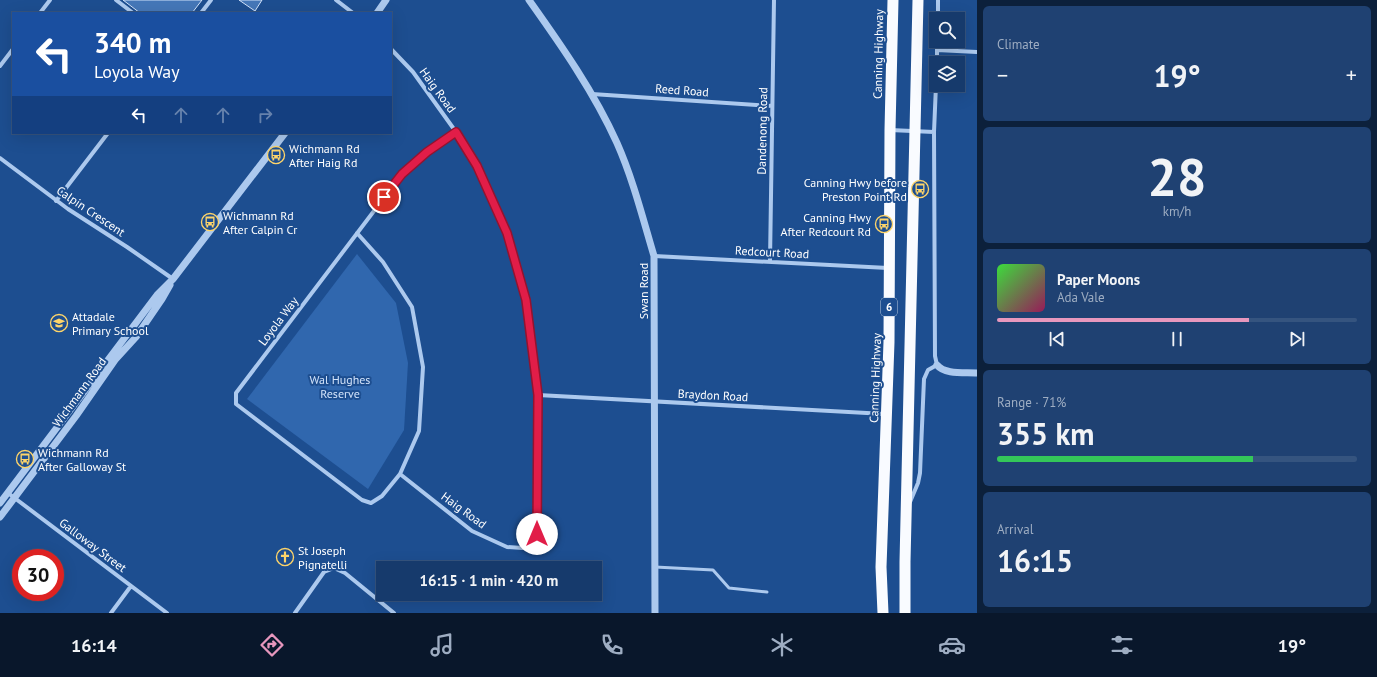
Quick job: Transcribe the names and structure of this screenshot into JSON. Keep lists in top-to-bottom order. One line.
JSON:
{"streets":{"highway":["Canning Highway","6"],"street":["Haig Road","Reed Road","Dandenong Road","Calpin Crescent","Redcourt Road","Swan Road","Loyola Way","Wichmann Road","Braydon Road","Galloway Street"]},"crossings":[["Canning Highway","Redcourt Road"],["Canning Highway","Braydon Road"],["Haig Road","Loyola Way"],["Haig Road","Braydon Road"],["Reed Road","Dandenong Road"],["Reed Road","Swan Road"],["Dandenong Road","Redcourt Road"],["Calpin Crescent","Wichmann Road"],["Redcourt Road","Swan Road"],["Swan Road","Braydon Road"],["Wichmann Road","Galloway Street"]],"parks":["Wal Hughes Reserve"],"places":{"bus stop":["Wichmann Rd After Haig Rd","Canning Hwy before Preston Point Rd","Wichmann Rd After Calpin Cr","Canning Hwy After Redcourt Rd","Wichmann Rd After Galloway St"],"school or university":["Attadale Primary School"],"church":["St Joseph Pignatelli"]},"page":{"tile":["Climate",["28","km/h"],["Range · 71%","355 km"],["Arrival","16:15"]],"turn":["340 m","Loyola Way"],"heat":["−","19°","+"],"song":["Paper Moons","Ada Vale"],"limit":"30","trip":"16:15 · 1 min · 420 m","tabs":["16:14","19°"]}}
